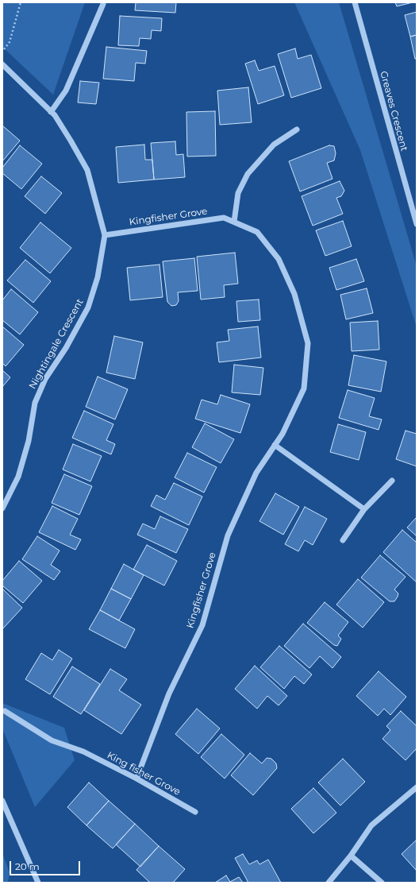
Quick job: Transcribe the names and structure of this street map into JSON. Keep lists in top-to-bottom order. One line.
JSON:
{"streets":{"street":["Greaves Crescent","Kingfisher Grove","Nightingale Crescent","King fisher Grove"]},"crossings":[["Kingfisher Grove","Nightingale Crescent"],["Kingfisher Grove","King fisher Grove"]],"scale_bar":"20 m"}
